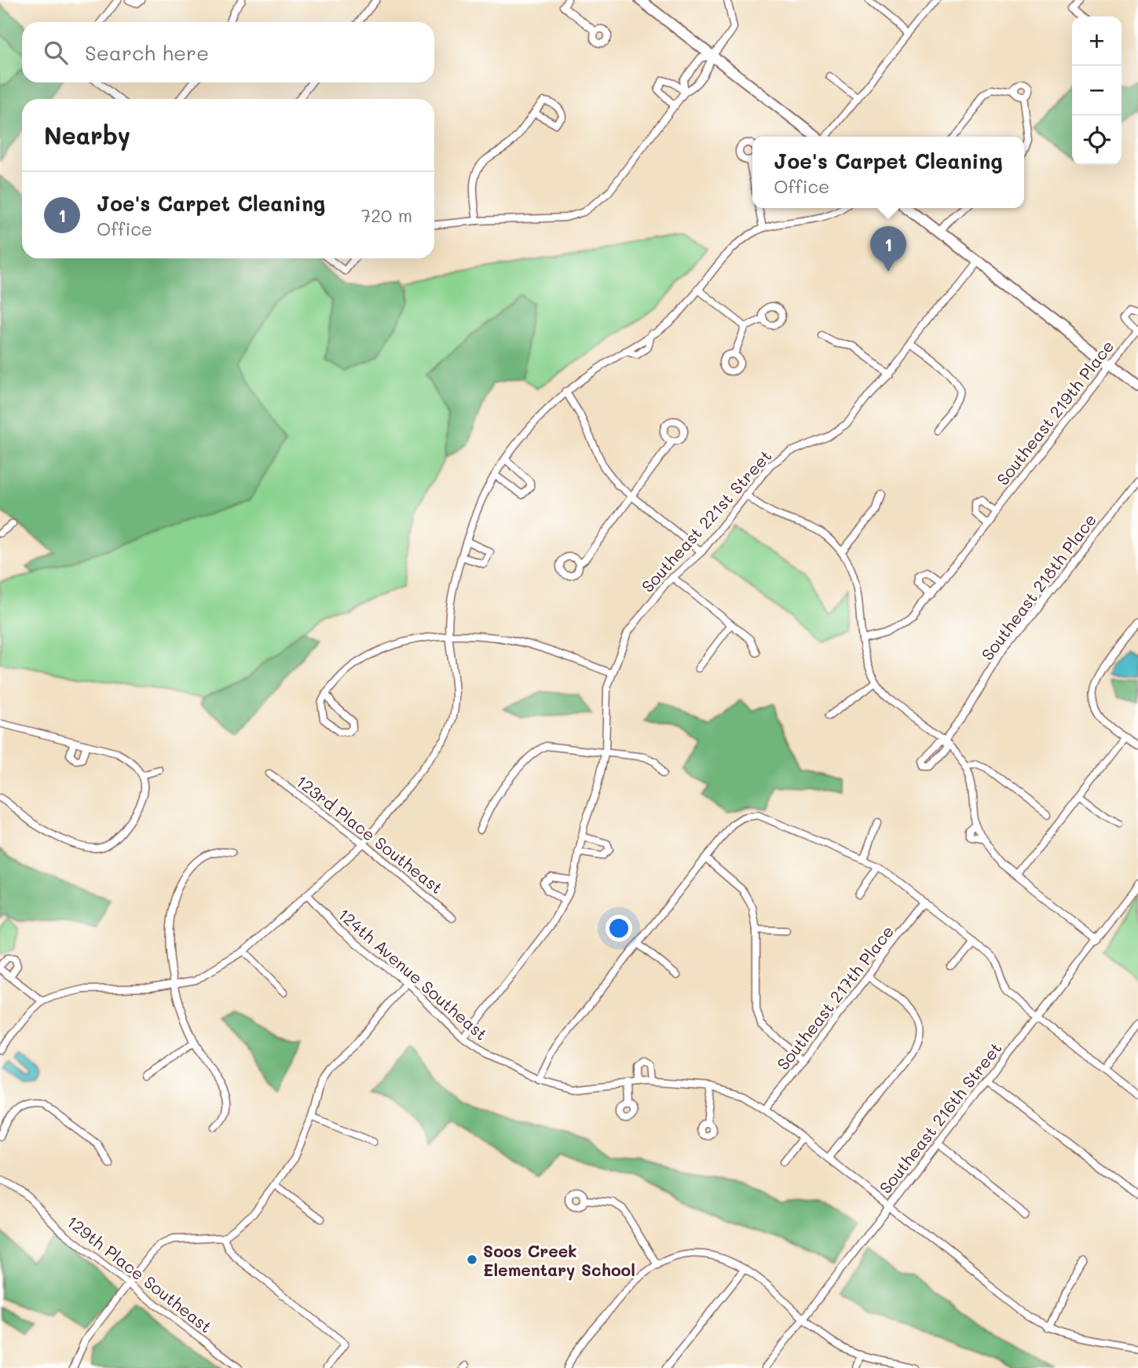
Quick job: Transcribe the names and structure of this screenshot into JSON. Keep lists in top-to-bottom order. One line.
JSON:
{"streets":{"street":["Southeast 219th Place","Southeast 221st Street","Southeast 218th Place","123rd Place Southeast","124th Avenue Southeast","Southeast 217th Place","Southeast 216th Street","129th Place Southeast"]},"crossings":[["Southeast 221st Street","124th Avenue Southeast"],["124th Avenue Southeast","Southeast 217th Place"],["124th Avenue Southeast","Southeast 216th Street"]],"places":["Soos Creek Elementary School"],"page":{"map_buttons":["+","−"],"search":"Search here","heading":"Nearby","popup":["Joe's Carpet Cleaning","Office"],"list":[{"mark":"1","name":"Joe's Carpet Cleaning","note":"Office","value":"720 m"}],"pins":"1"}}
